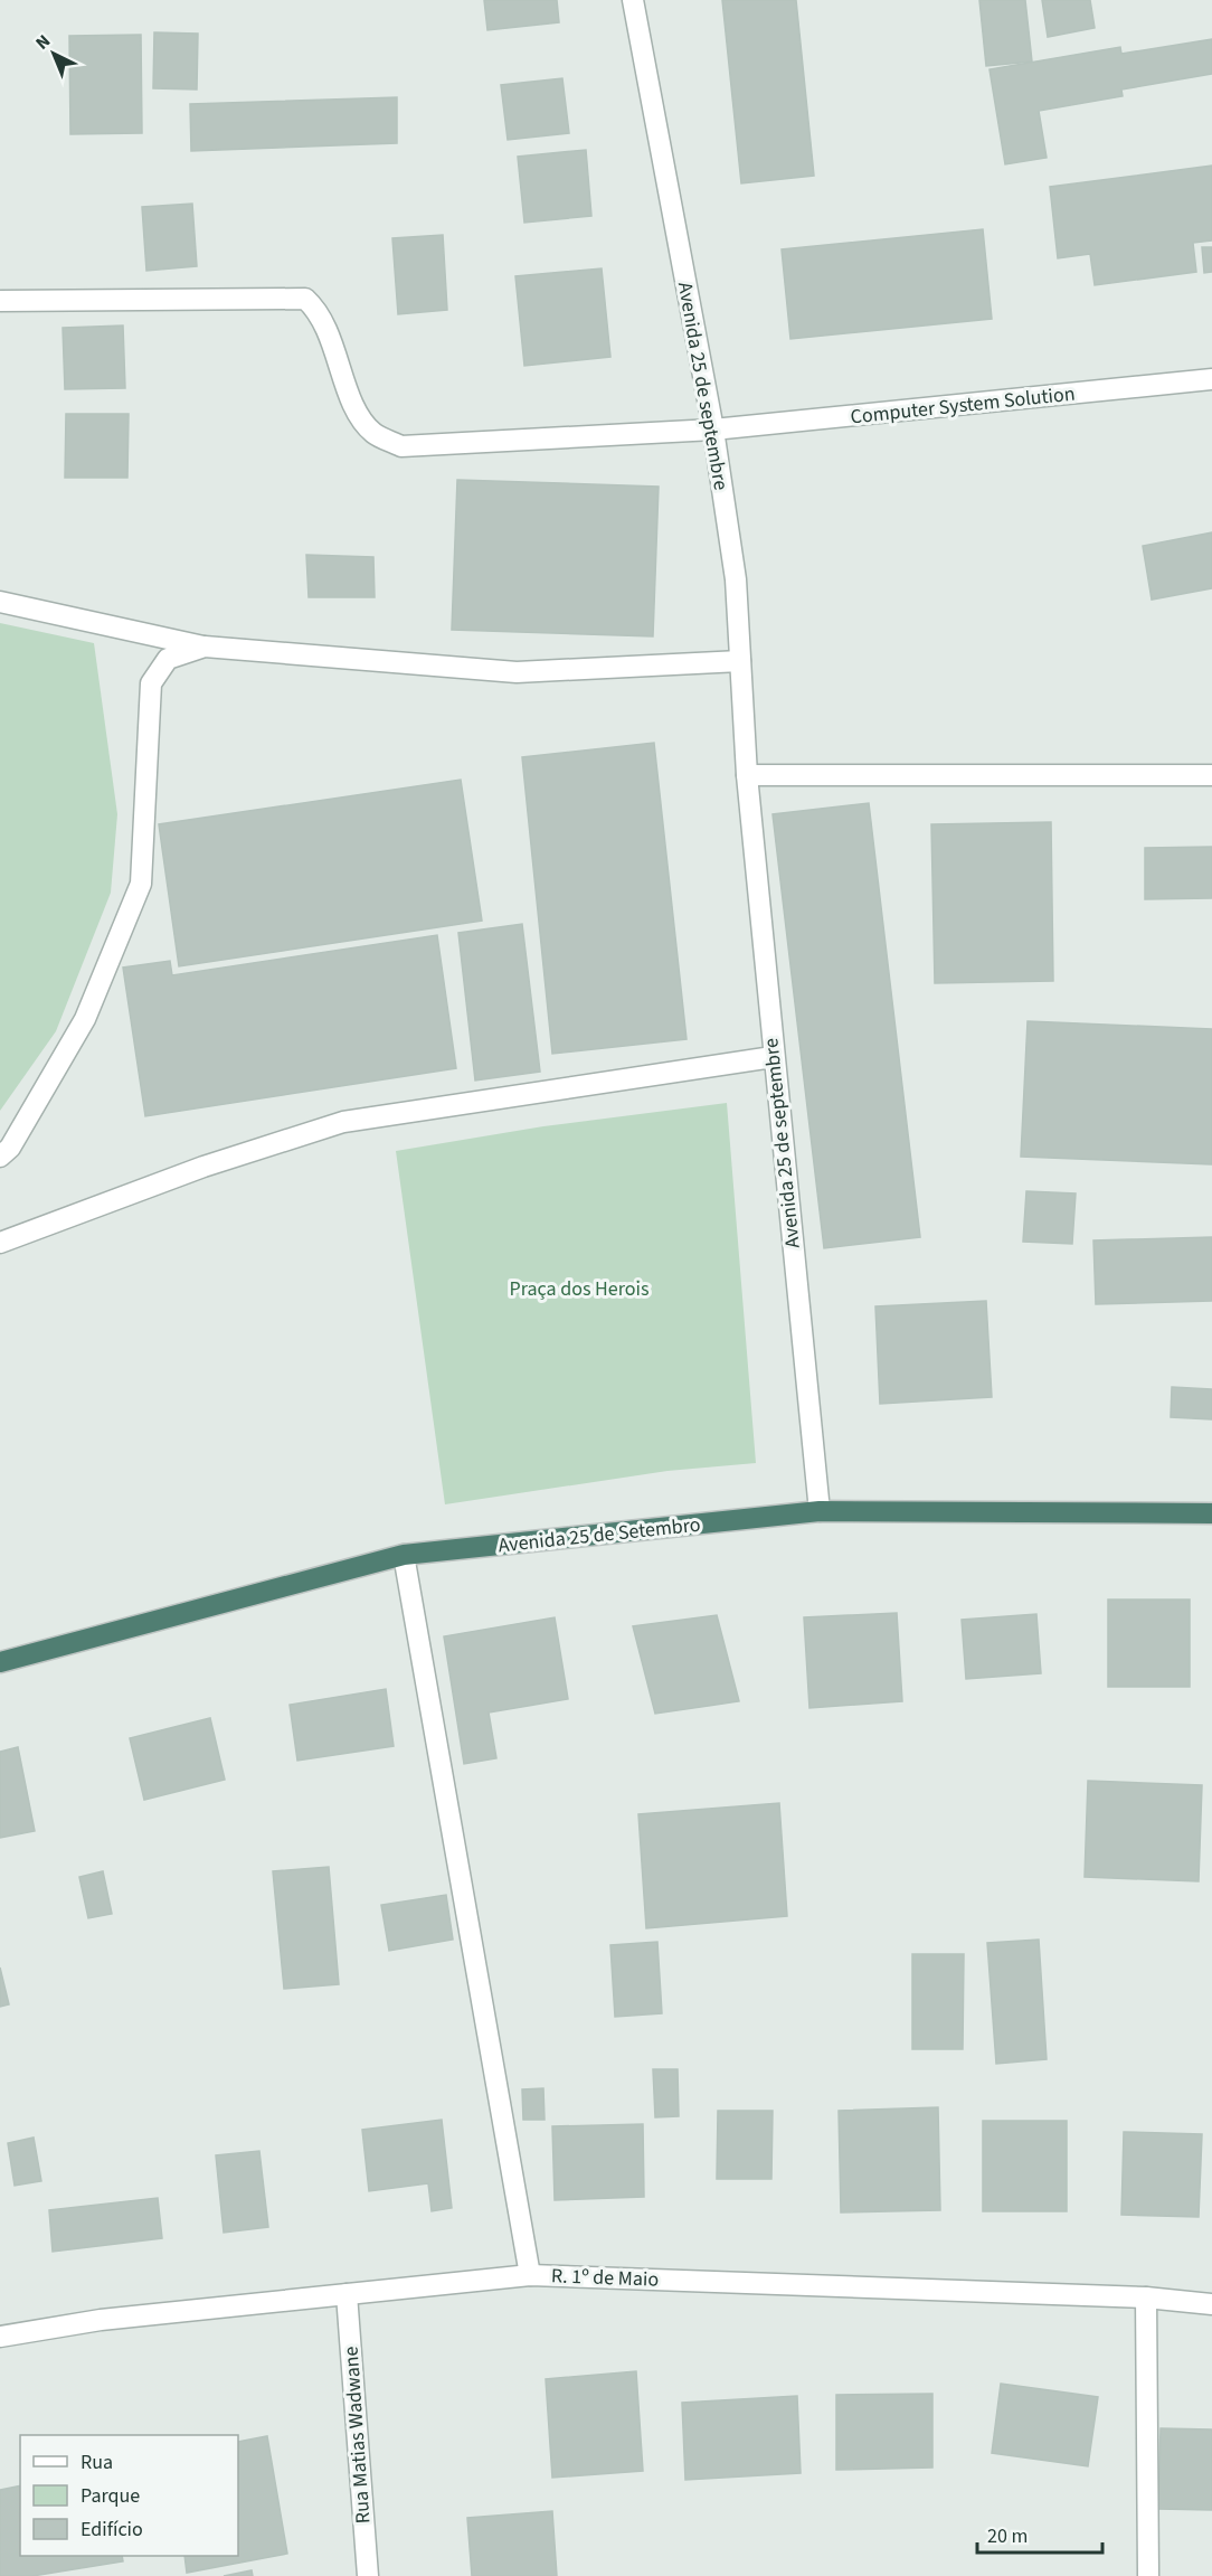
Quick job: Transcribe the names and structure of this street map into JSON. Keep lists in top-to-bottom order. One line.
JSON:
{"streets":{"highway":["Avenida 25 de Setembro"],"street":["Avenida 25 de septembre","Computer System Solution","R. 1º de Maio","Rua Matias Wadwane"]},"crossings":[["Avenida 25 de septembre","Computer System Solution"],["Avenida 25 de septembre","Avenida 25 de Setembro"],["R. 1º de Maio","Rua Matias Wadwane"]],"parks":["Praça dos Herois"],"legend":["Rua","Parque","Edifício"],"scale_bar":"20 m","north":"top left"}
